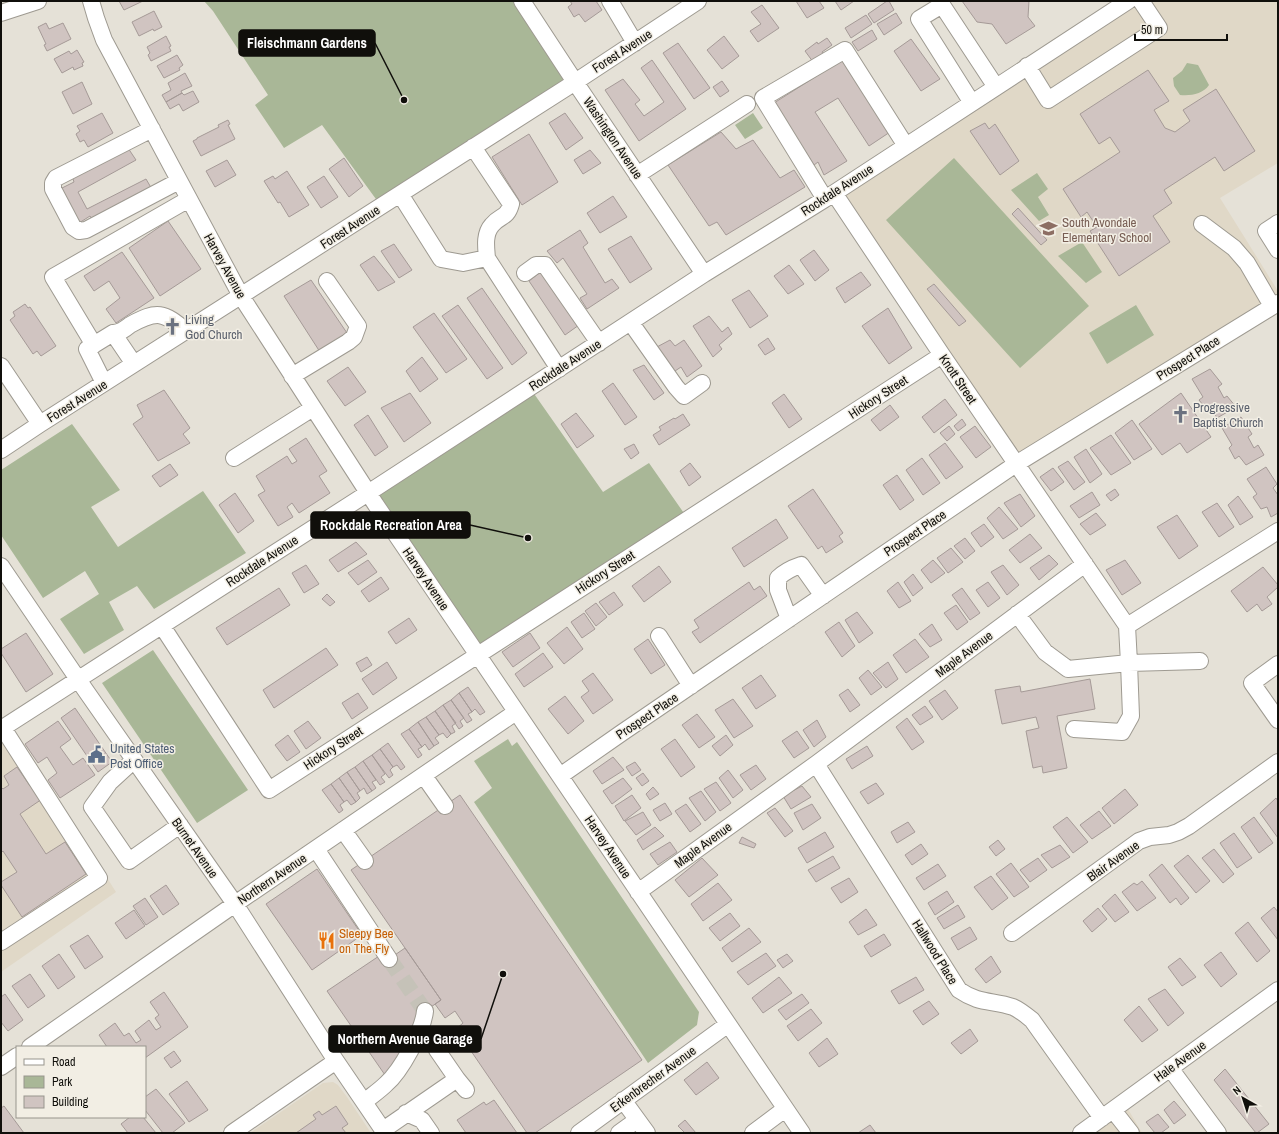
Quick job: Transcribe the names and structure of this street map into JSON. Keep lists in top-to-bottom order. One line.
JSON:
{"streets":{"street":["Forest Avenue","Washington Avenue","Rockdale Avenue","Harvey Avenue","Prospect Place","Knott Street","Hickory Street","Maple Avenue","Burnet Avenue","Blair Avenue","Northern Avenue","Hallwood Place","Hale Avenue","Erkenbrecher Avenue"]},"crossings":[["Forest Avenue","Washington Avenue"],["Forest Avenue","Harvey Avenue"],["Washington Avenue","Rockdale Avenue"],["Rockdale Avenue","Harvey Avenue"],["Rockdale Avenue","Knott Street"],["Rockdale Avenue","Hickory Street"],["Rockdale Avenue","Burnet Avenue"],["Harvey Avenue","Prospect Place"],["Harvey Avenue","Hickory Street"],["Harvey Avenue","Maple Avenue"],["Harvey Avenue","Northern Avenue"],["Harvey Avenue","Erkenbrecher Avenue"],["Prospect Place","Knott Street"],["Knott Street","Hickory Street"],["Knott Street","Maple Avenue"],["Maple Avenue","Hallwood Place"],["Burnet Avenue","Northern Avenue"],["Hallwood Place","Hale Avenue"]],"places":{"other":["Fleischmann Gardens","Rockdale Recreation Area","Northern Avenue Garage"],"school or university":["South Avondale Elementary School"],"church":["Living God Church","Progressive Baptist Church"],"public building":["United States Post Office"],"restaurant":["Sleepy Bee on The Fly"]},"legend":["Road","Park","Building"],"scale_bar":"50 m","north":"top left"}
